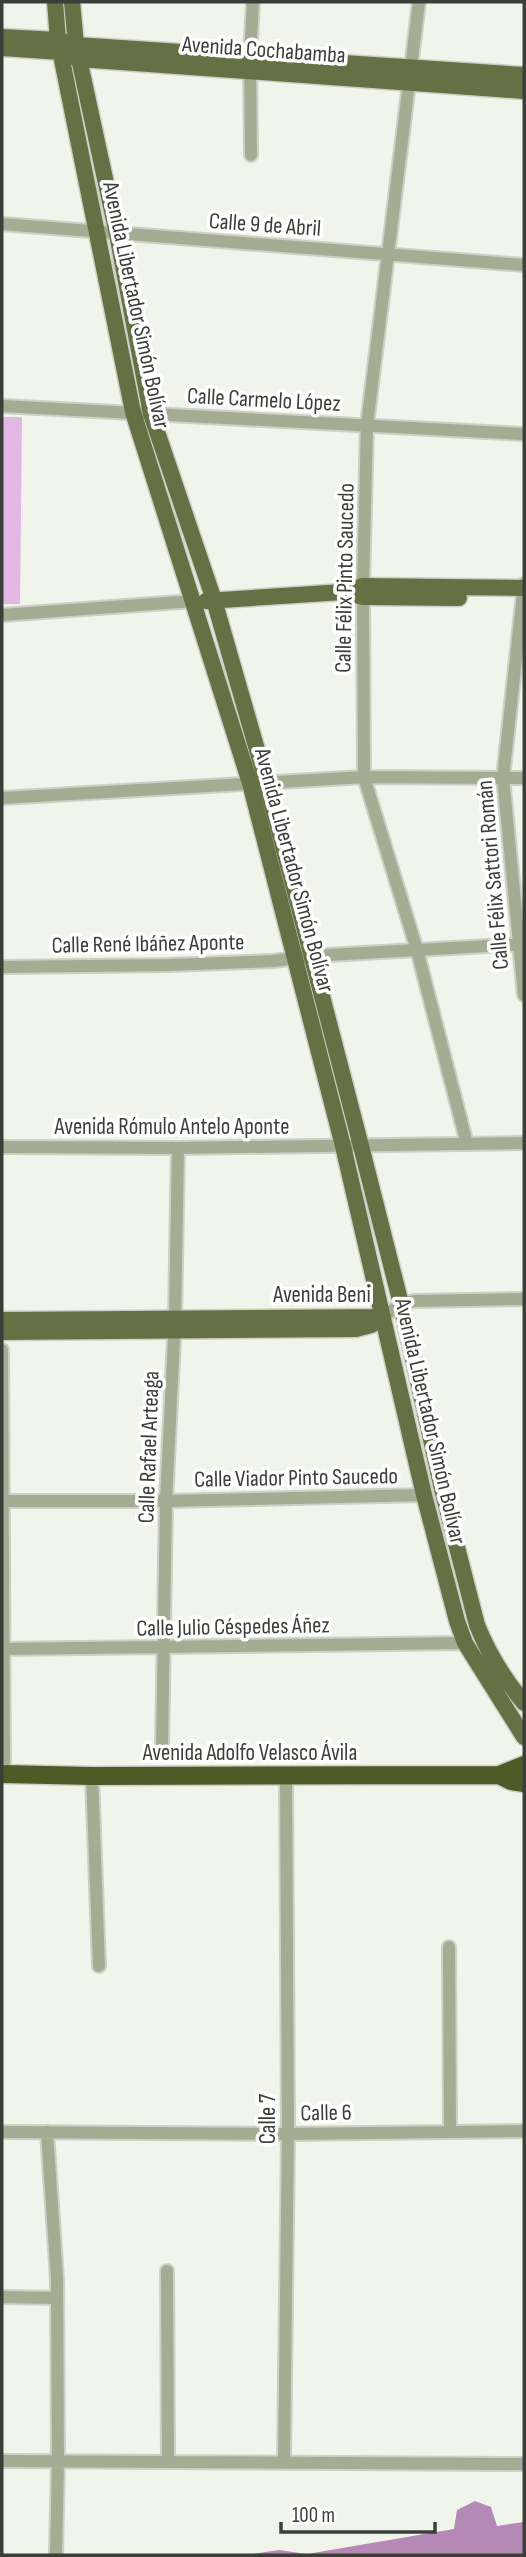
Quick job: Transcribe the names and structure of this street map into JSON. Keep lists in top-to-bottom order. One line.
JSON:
{"streets":{"highway":["Avenida Adolfo Velasco Ávila"],"main road":["Avenida Cochabamba","Avenida Libertador Simón Bolívar","Avenida Beni"],"street":["Calle 9 de Abril","Calle Carmelo López","Calle Félix Pinto Saucedo","Calle Félix Sattori Román","Calle René Ibáñez Aponte","Avenida Rómulo Antelo Aponte","Calle Rafael Arteaga","Calle Viador Pinto Saucedo","Calle Julio Céspedes Áñez","Calle 6","Calle 7"]},"crossings":[["Avenida Cochabamba","Avenida Libertador Simón Bolívar"],["Avenida Cochabamba","Calle Félix Pinto Saucedo"],["Calle 9 de Abril","Avenida Libertador Simón Bolívar"],["Calle 9 de Abril","Calle Félix Pinto Saucedo"],["Avenida Libertador Simón Bolívar","Calle Carmelo López"],["Avenida Libertador Simón Bolívar","Calle René Ibáñez Aponte"],["Avenida Libertador Simón Bolívar","Avenida Rómulo Antelo Aponte"],["Avenida Libertador Simón Bolívar","Avenida Beni"],["Avenida Libertador Simón Bolívar","Calle Viador Pinto Saucedo"],["Avenida Libertador Simón Bolívar","Calle Julio Céspedes Áñez"],["Calle Carmelo López","Calle Félix Pinto Saucedo"],["Calle Félix Pinto Saucedo","Calle René Ibáñez Aponte"],["Calle Félix Pinto Saucedo","Avenida Rómulo Antelo Aponte"],["Calle Félix Sattori Román","Calle René Ibáñez Aponte"],["Avenida Rómulo Antelo Aponte","Calle Rafael Arteaga"],["Avenida Beni","Calle Rafael Arteaga"],["Calle Rafael Arteaga","Calle Viador Pinto Saucedo"],["Calle Rafael Arteaga","Calle Julio Céspedes Áñez"],["Avenida Adolfo Velasco Ávila","Calle 7"],["Calle 6","Calle 7"]],"scale_bar":"100 m"}
